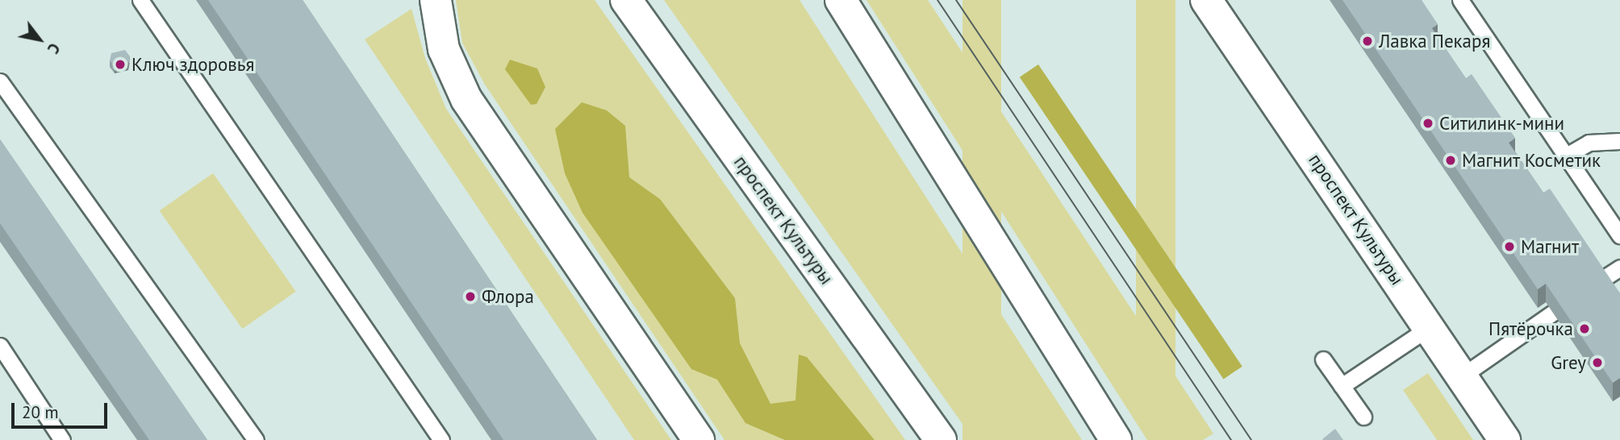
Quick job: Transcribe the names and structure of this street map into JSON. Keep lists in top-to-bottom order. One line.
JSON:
{"streets":{"main road":["проспект Культуры"]},"places":["Лавка Пекаря","Ключ здоровья","Ситилинк-мини","Магнит Косметик","Магнит","Флора","Пятёрочка","Grey"],"scale_bar":"20 m","north":"bottom right"}
